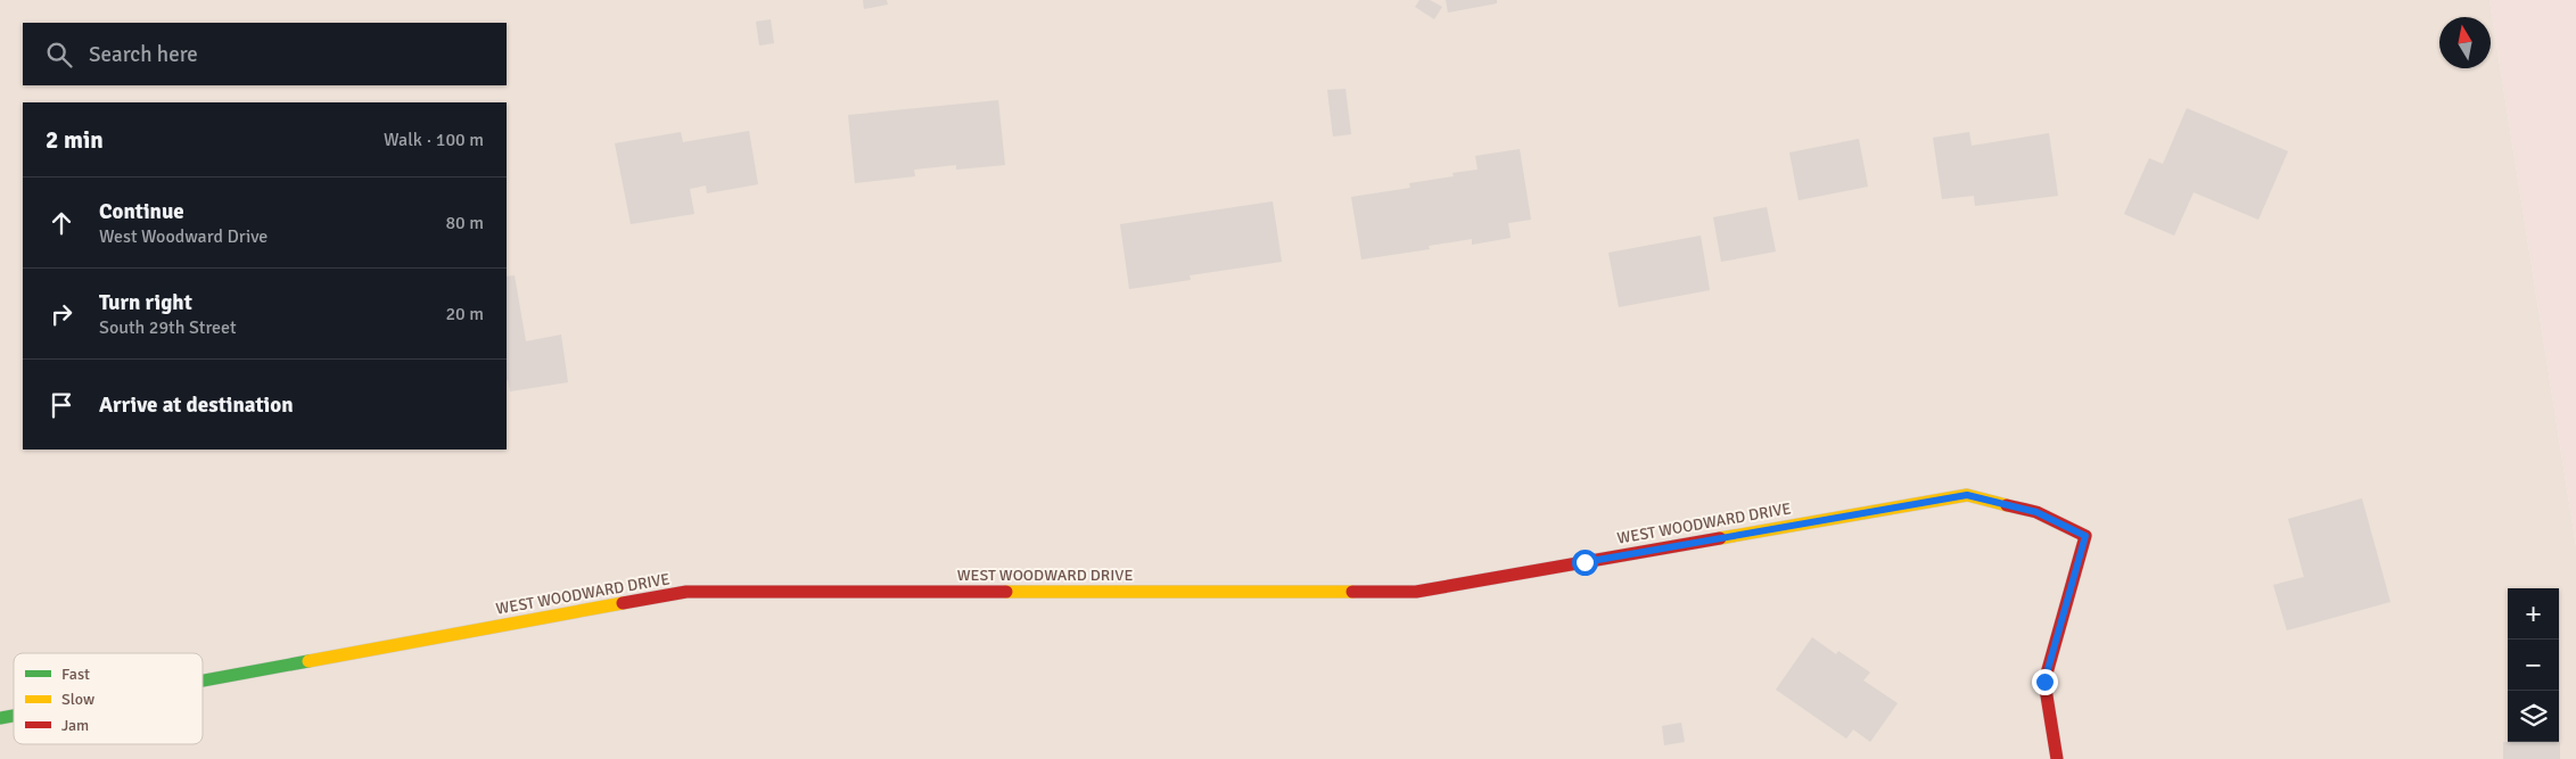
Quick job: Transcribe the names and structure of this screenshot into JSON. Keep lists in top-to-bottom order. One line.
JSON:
{"streets":{"street":["WEST WOODWARD DRIVE"]},"legend":["Fast","Slow","Jam"],"north":"top","page":{"search":"Search here","heading":["2 min","Walk · 100 m"],"list":[["Continue","West Woodward Drive","80 m"],["Turn right","South 29th Street","20 m"],"Arrive at destination"],"map_buttons":["+","−"]}}
